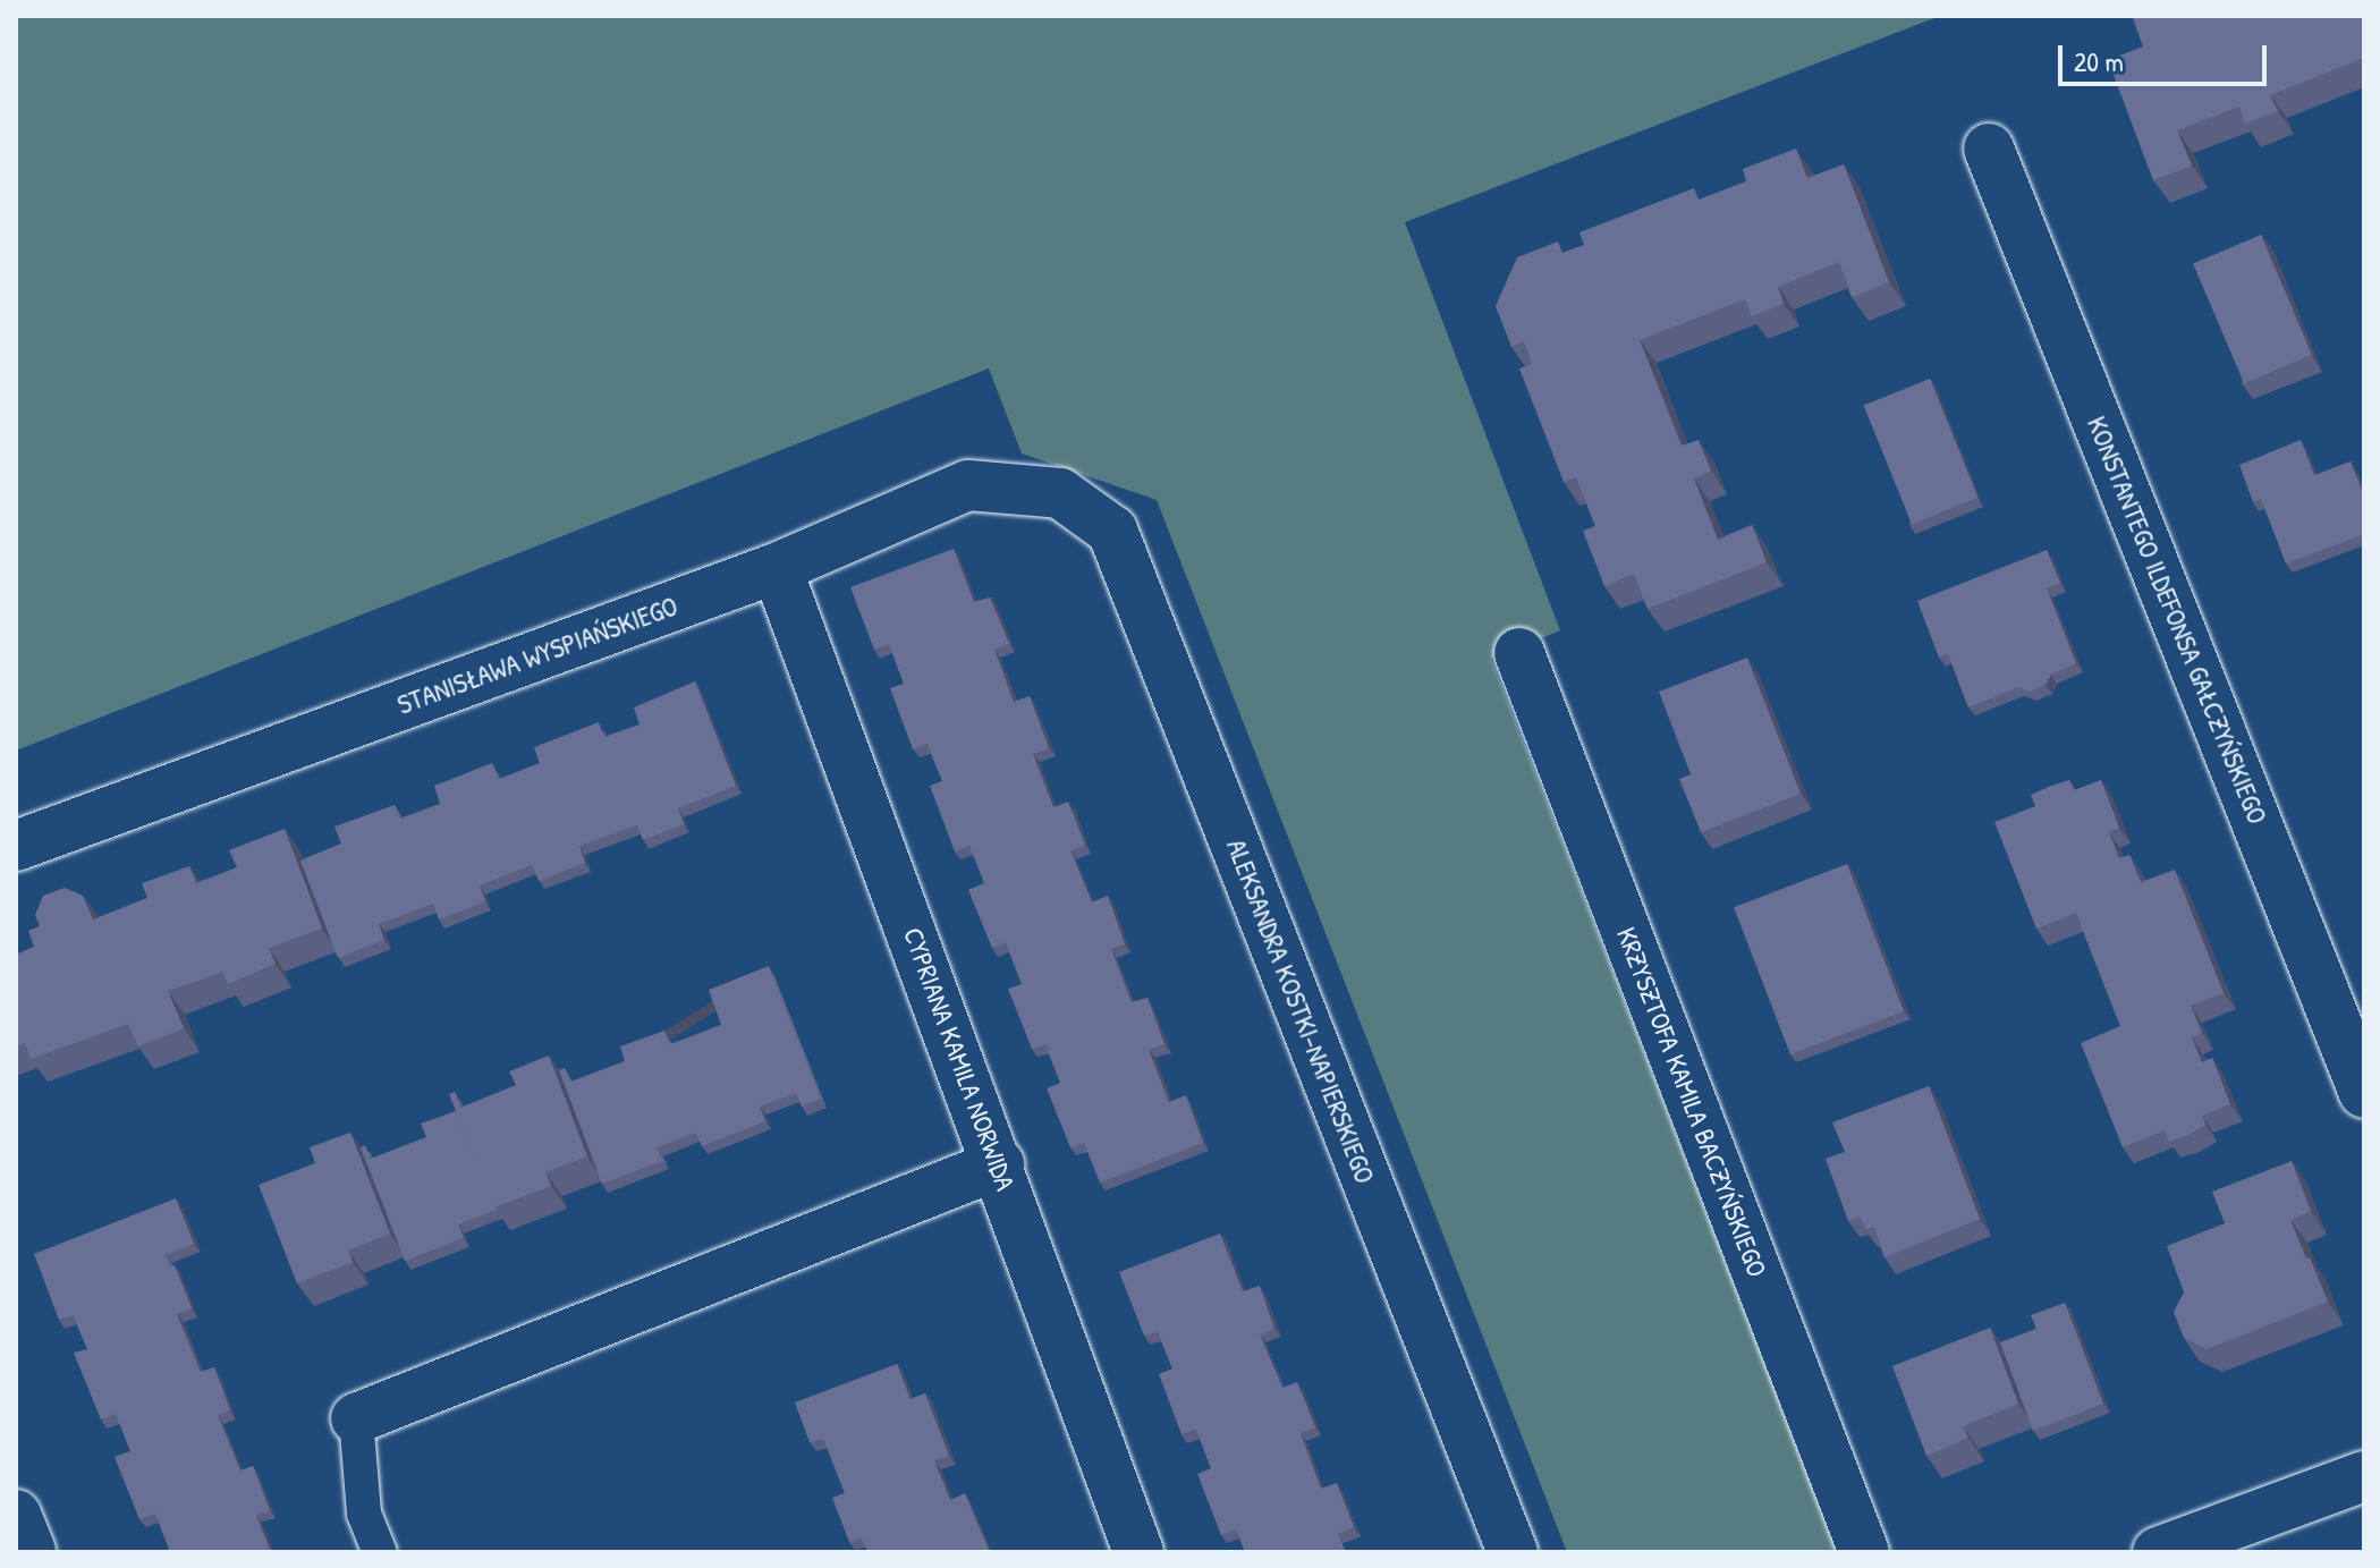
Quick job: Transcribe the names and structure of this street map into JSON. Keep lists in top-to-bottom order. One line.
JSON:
{"streets":{"street":["KONSTANTEGO ILDEFONSA GAŁCZYŃSKIEGO","STANISŁAWA WYSPIAŃSKIEGO","ALEKSANDRA KOSTKI-NAPIERSKIEGO","CYPRIANA KAMILA NORWIDA","KRZYSZTOFA KAMILA BACZYŃSKIEGO"]},"crossings":[["STANISŁAWA WYSPIAŃSKIEGO","ALEKSANDRA KOSTKI-NAPIERSKIEGO"],["STANISŁAWA WYSPIAŃSKIEGO","CYPRIANA KAMILA NORWIDA"]],"scale_bar":"20 m"}
